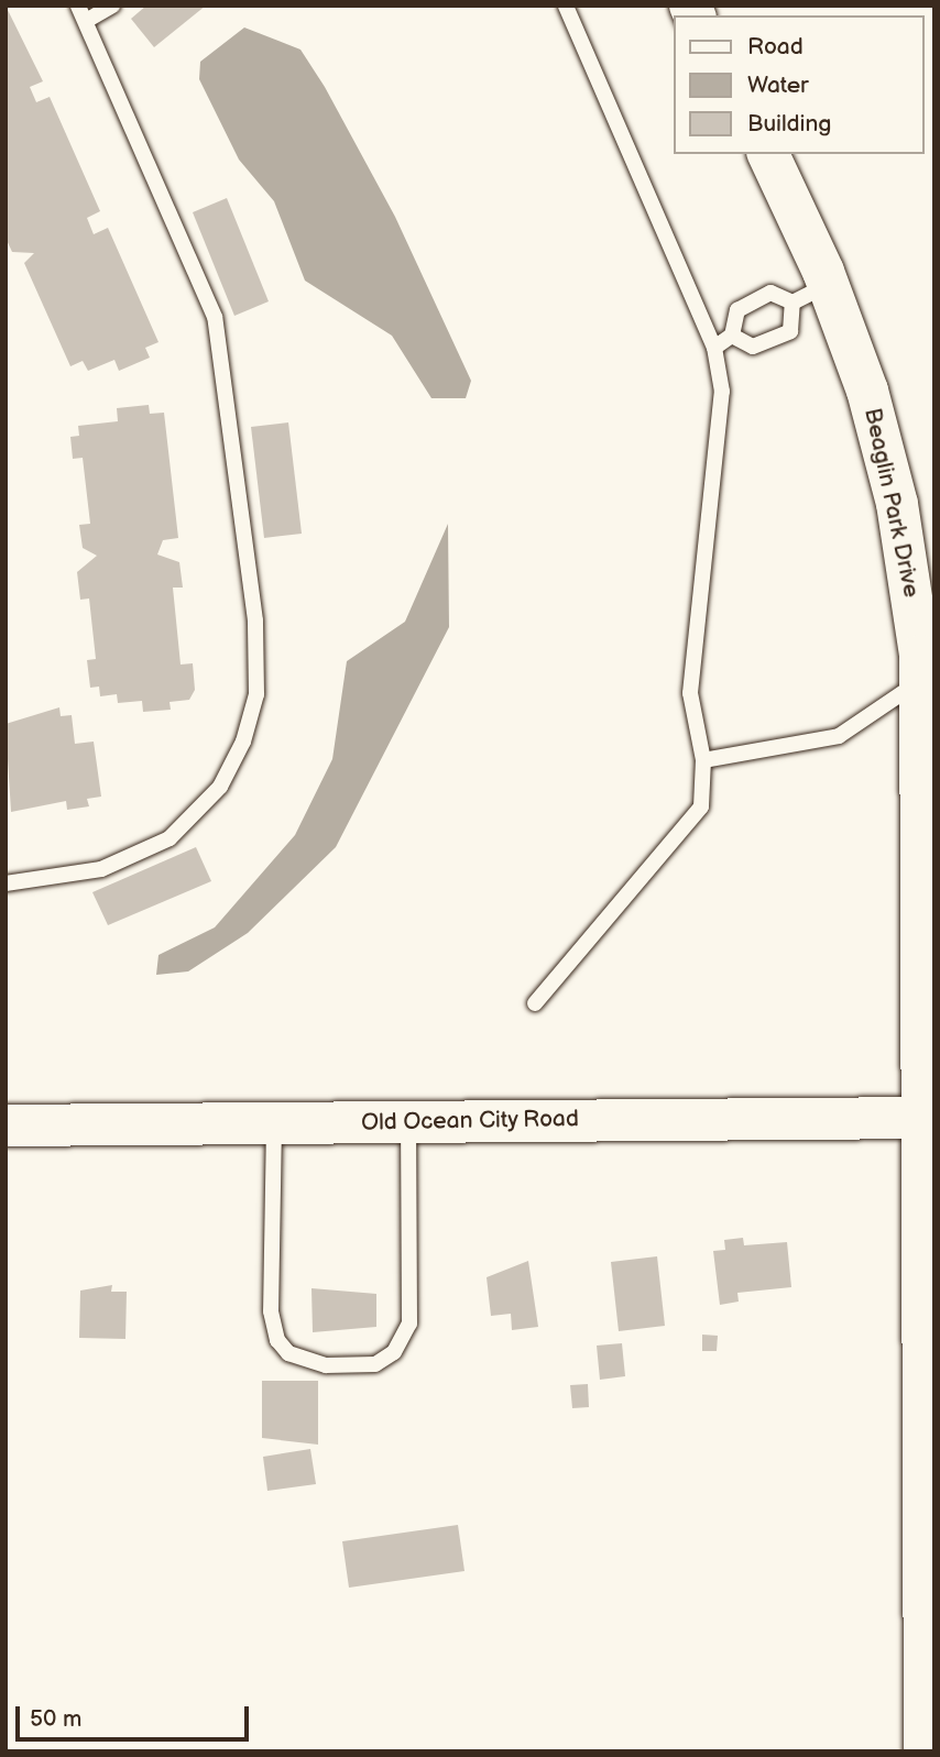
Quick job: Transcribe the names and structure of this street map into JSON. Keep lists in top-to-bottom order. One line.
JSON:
{"streets":{"main road":["Beaglin Park Drive","Old Ocean City Road"]},"crossings":[["Beaglin Park Drive","Old Ocean City Road"]],"legend":["Road","Water","Building"],"scale_bar":"50 m"}
